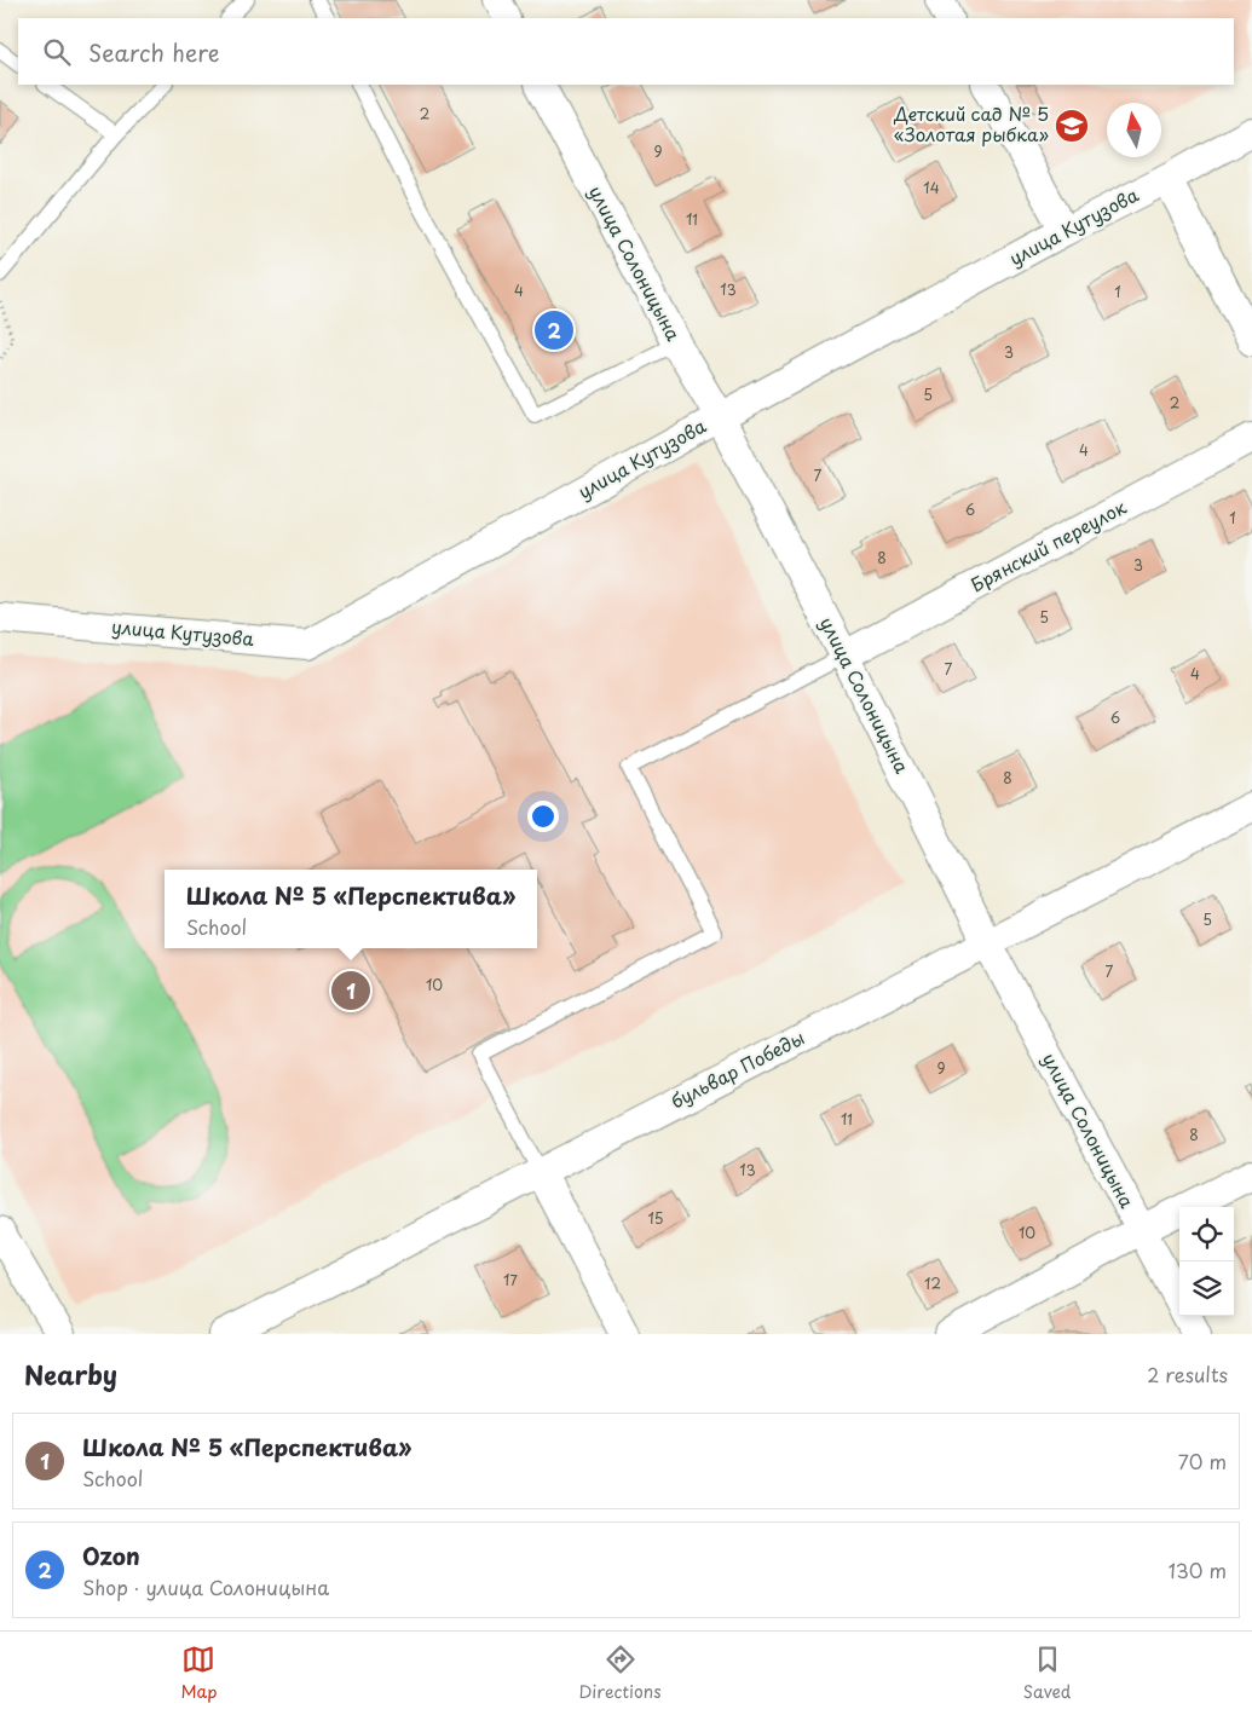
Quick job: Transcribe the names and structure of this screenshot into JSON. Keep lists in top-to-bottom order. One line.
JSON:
{"streets":{"street":["улица Кутузова","улица Солоницына","Брянский переулок","бульвар Победы"]},"crossings":[["улица Кутузова","улица Солоницына"],["улица Солоницына","Брянский переулок"],["улица Солоницына","бульвар Победы"]],"places":{"school or university":["Детский сад № 5 «Золотая рыбка»"]},"house_numbers":["2","9","14","11","13","4","1","3","5","2","4","7","6","1","8","3","5","7","4","6","8","5","7","10","9","11","8","13","15","10","17","12"],"north":"top","page":{"search":"Search here","pins":["2","1"],"popup":["Школа № 5 «Перспектива»","School"],"heading":["Nearby","2 results"],"list":[{"mark":"1","name":"Школа № 5 «Перспектива»","note":"School","value":"70 m"},{"mark":"2","name":"Ozon","note":"Shop · улица Солоницына","value":"130 m"}],"nav":["Map","Directions","Saved"]}}
